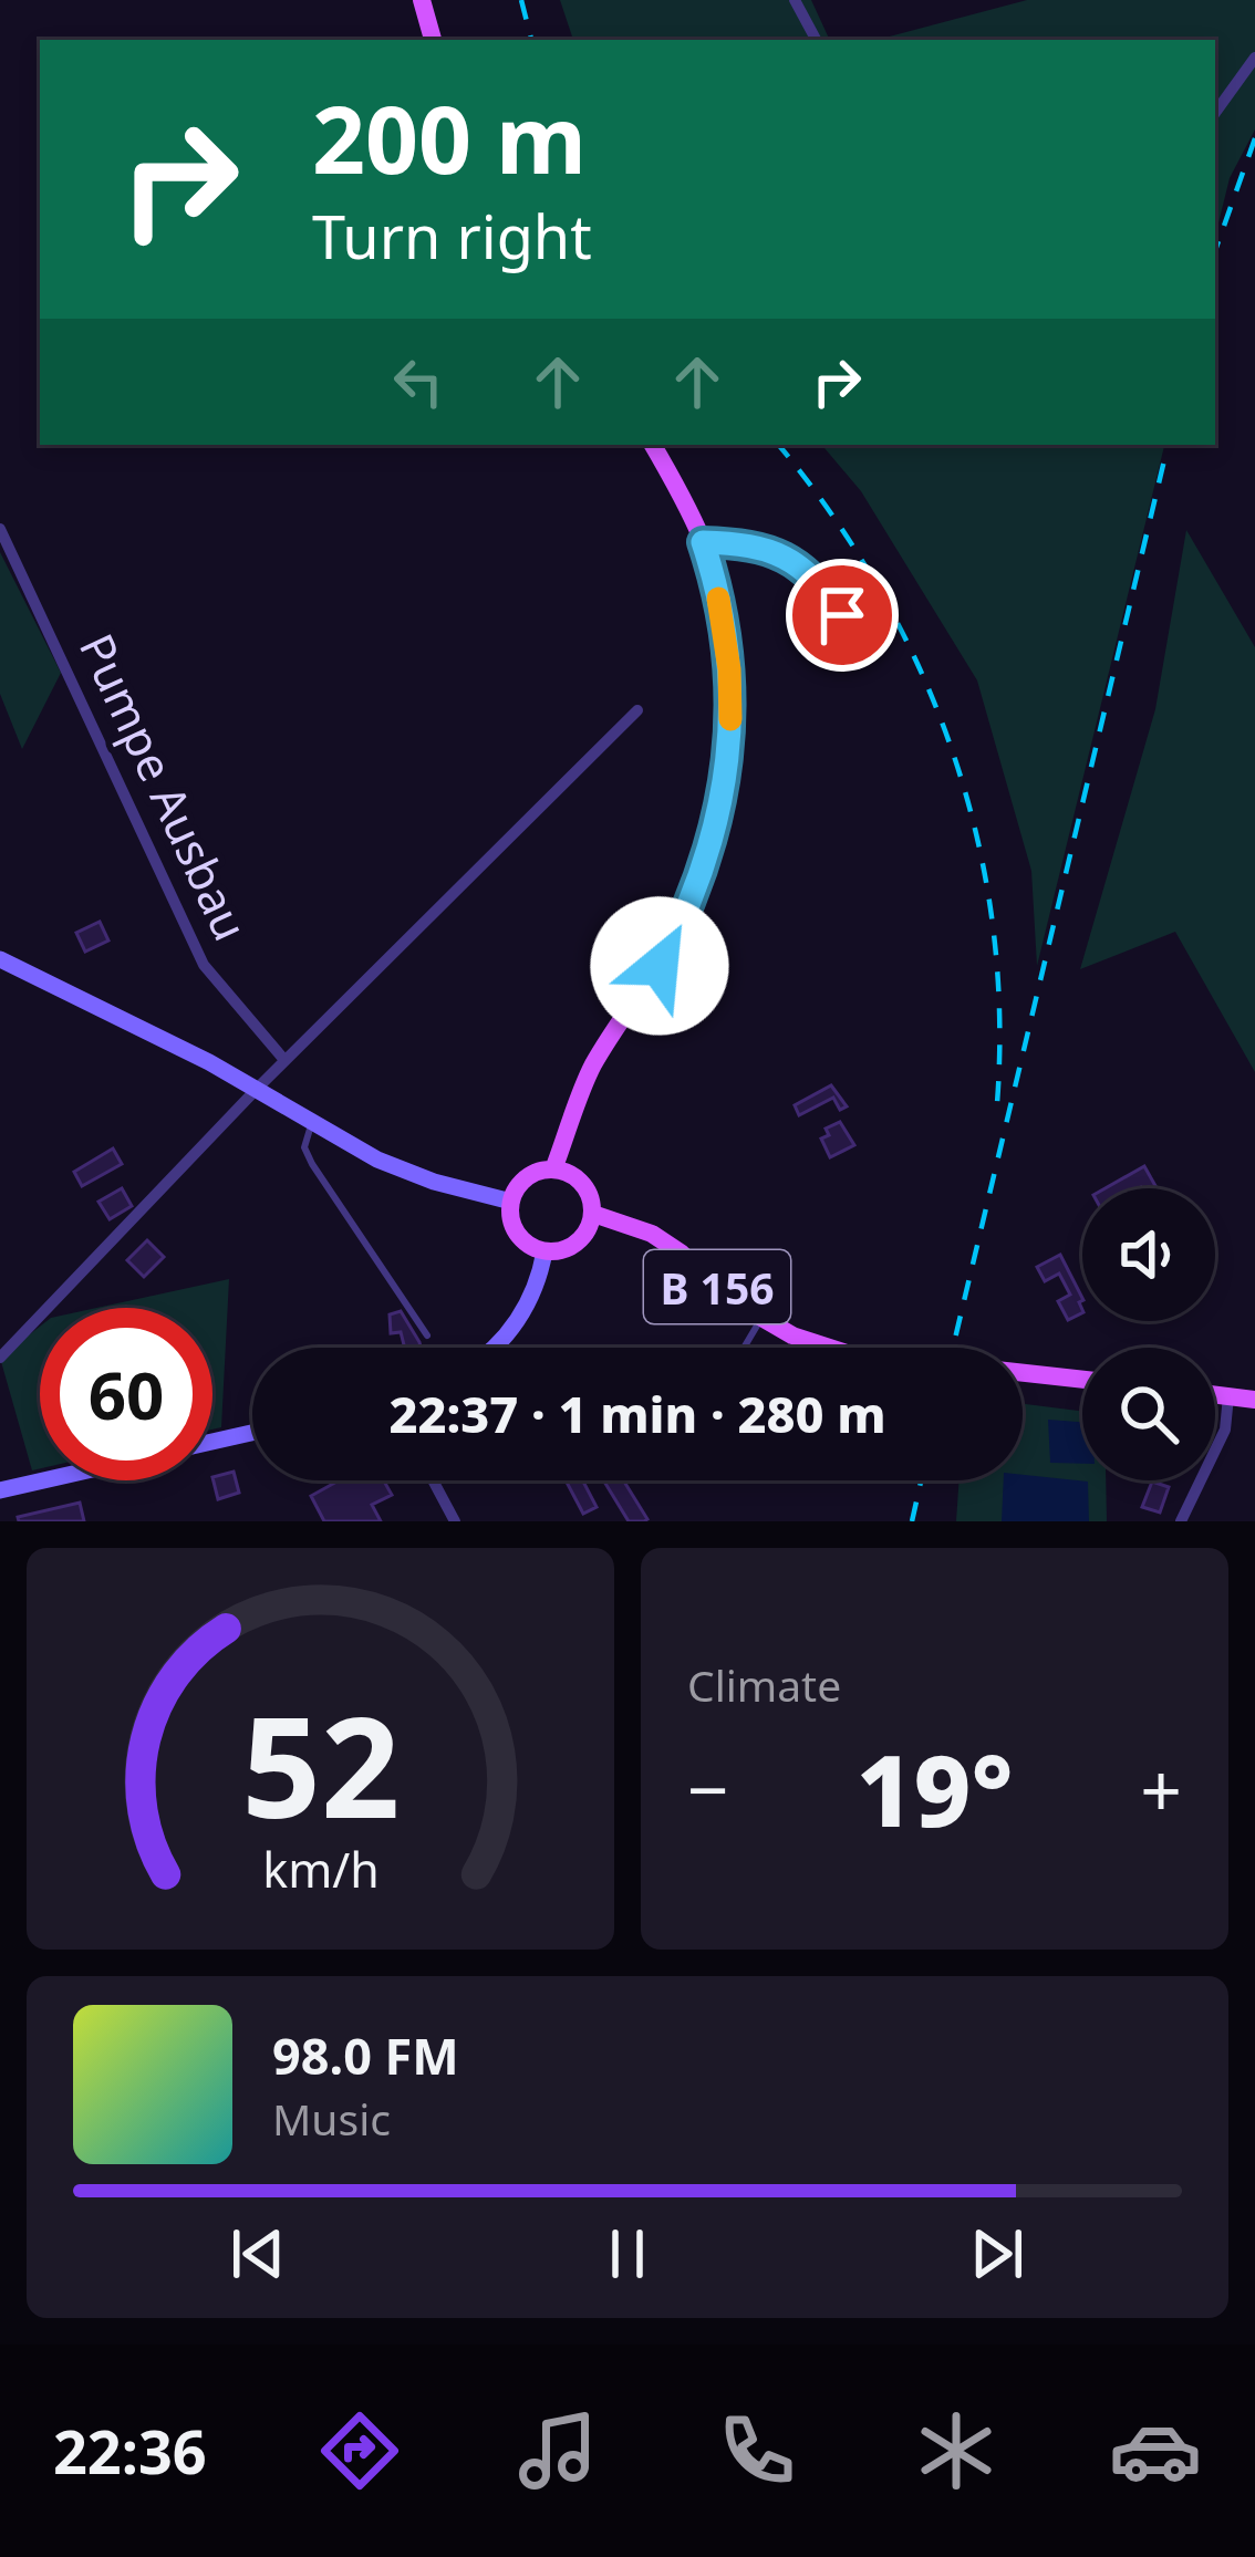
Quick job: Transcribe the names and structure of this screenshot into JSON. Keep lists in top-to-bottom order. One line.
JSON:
{"streets":{"main road":["B 156"],"street":["Pumpe Ausbau"]},"page":{"turn":["200 m","Turn right"],"limit":"60","trip":"22:37 · 1 min · 280 m","tile":"Climate","heat":["−","19°","+"],"song":["98.0 FM","Music"],"tabs":"22:36","gauge":["52","km/h"]}}
